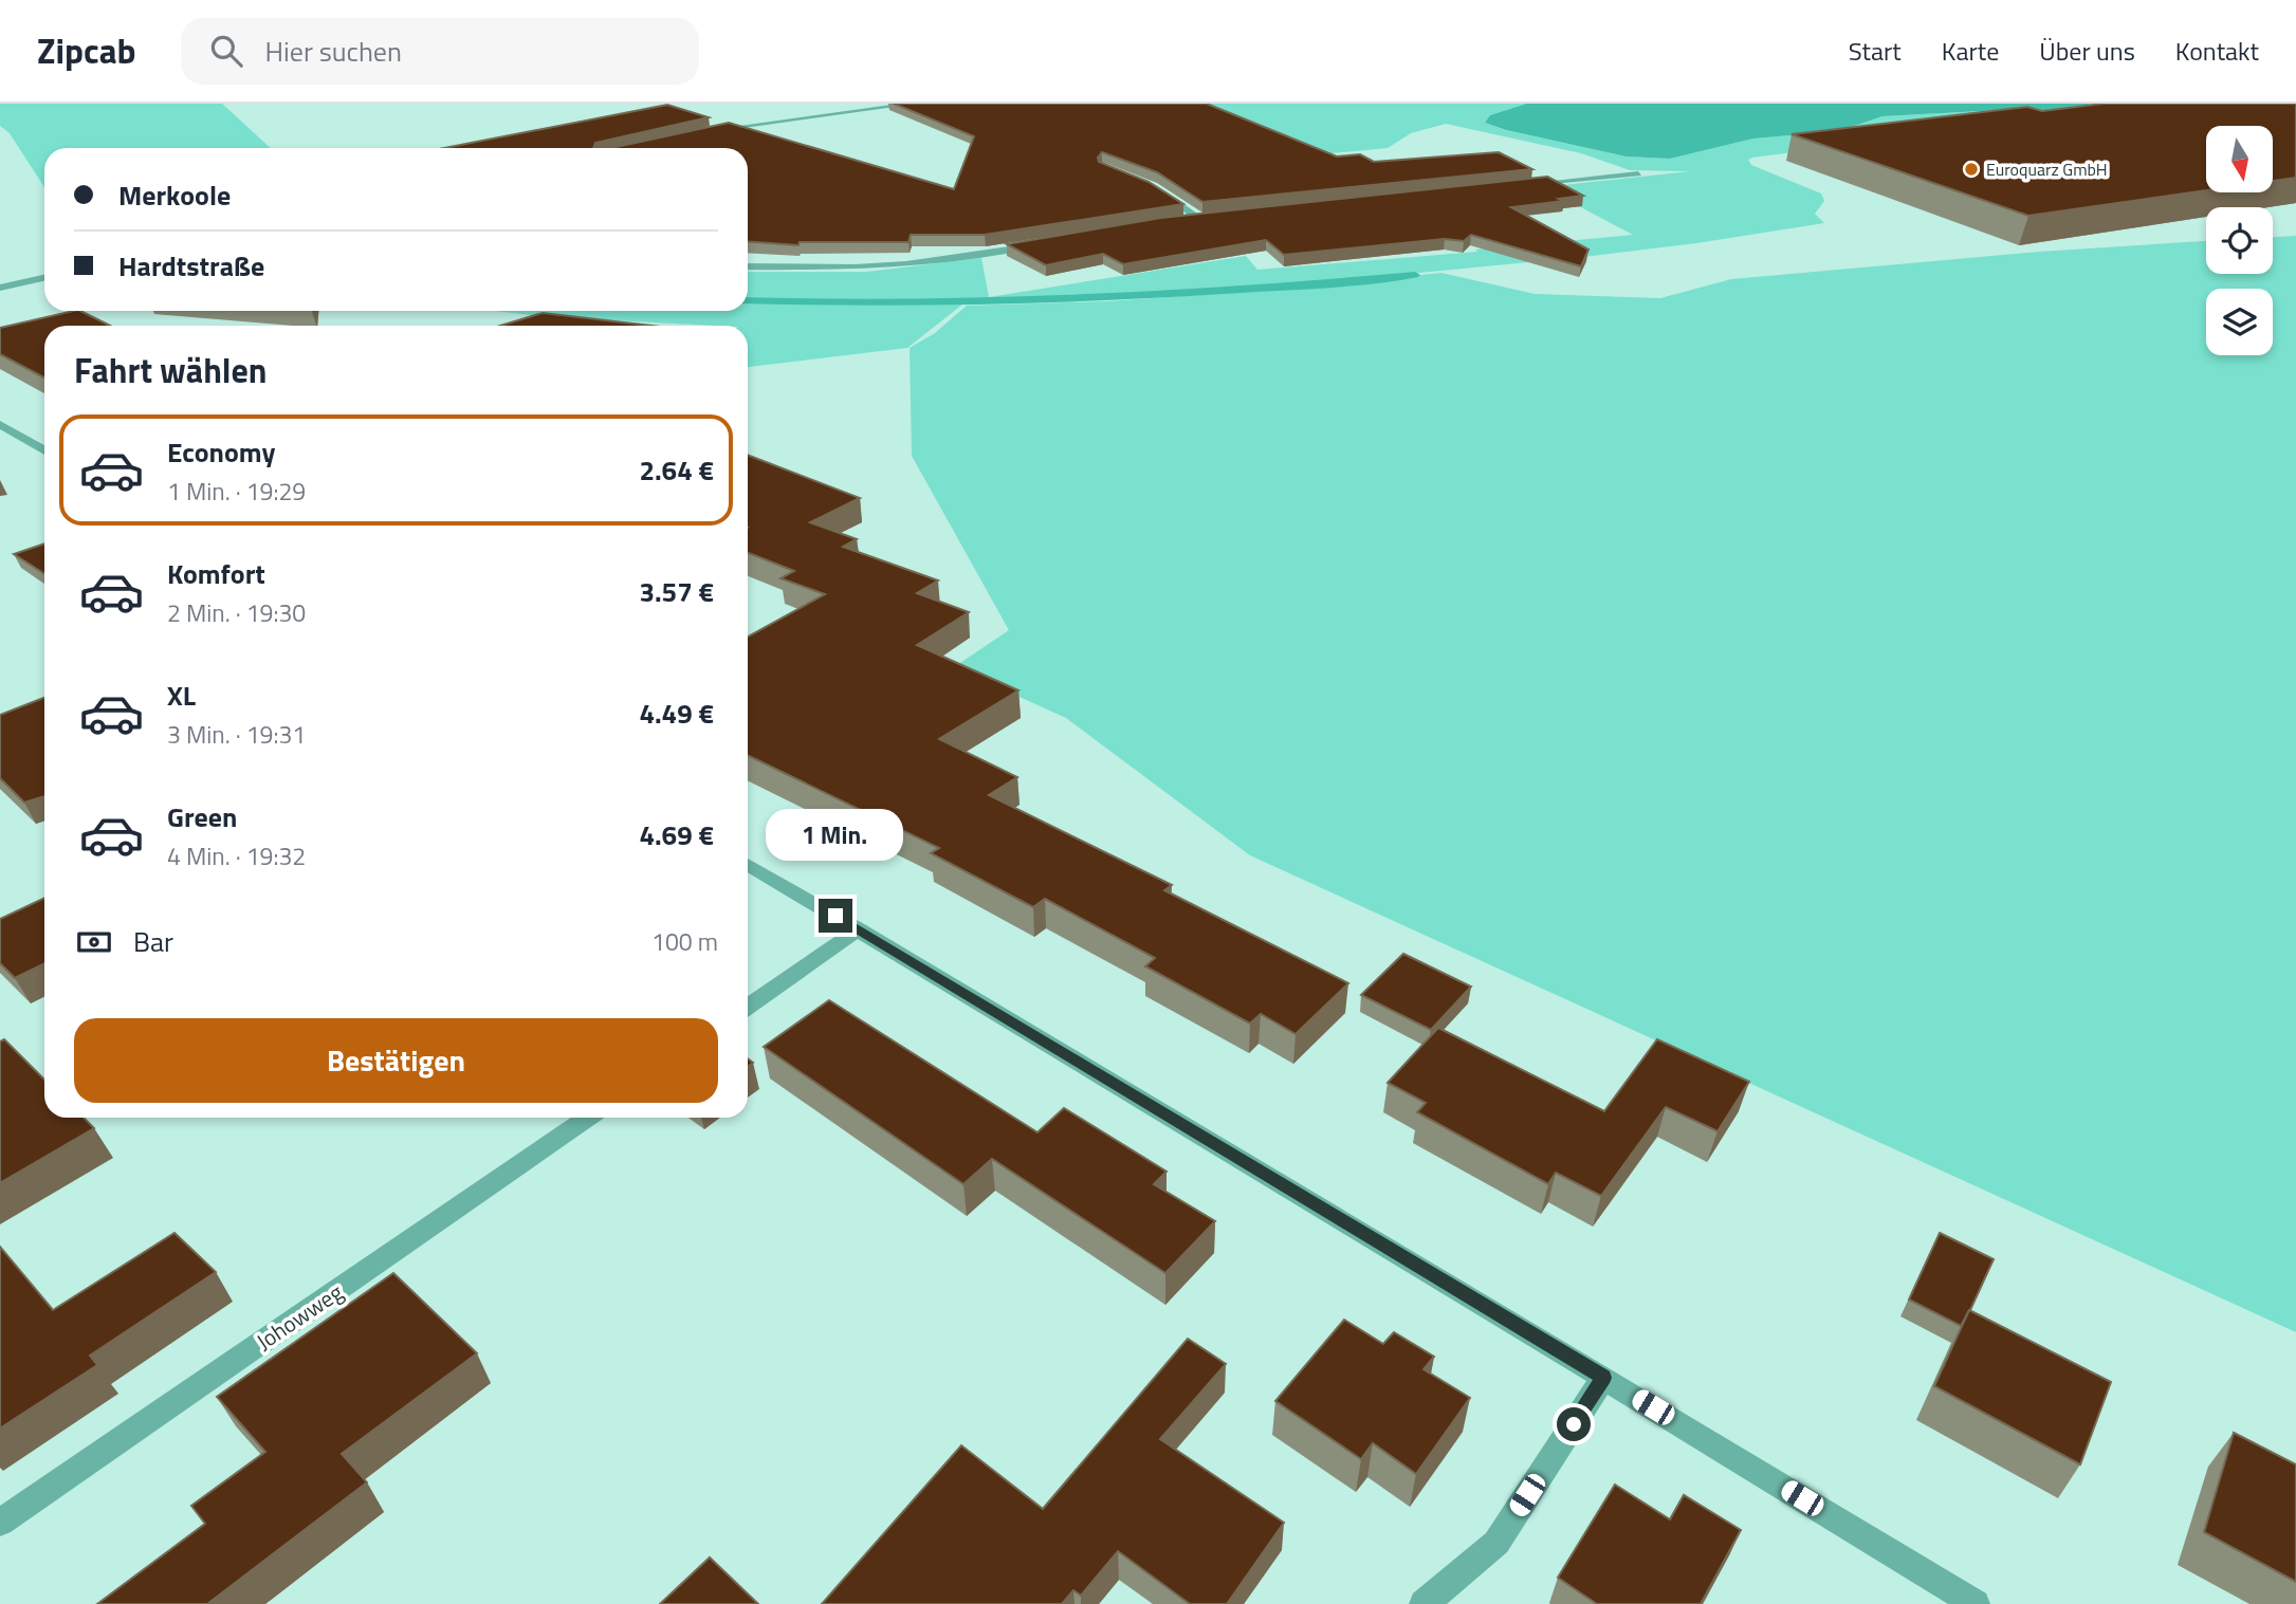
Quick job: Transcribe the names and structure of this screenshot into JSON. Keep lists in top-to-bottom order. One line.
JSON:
{"streets":{"street":["Johowweg"]},"places":["Euroquarz GmbH"],"north":"bottom","page":{"header":"Zipcab","search":"Hier suchen","nav":["Start","Karte","Über uns","Kontakt"],"banner":["Merkoole","Hardtstraße"],"heading":"Fahrt wählen","list":[{"name":"Economy","note":"1 Min. · 19:29","value":"2.64 €"},{"name":"Komfort","note":"2 Min. · 19:30","value":"3.57 €"},{"name":"XL","note":"3 Min. · 19:31","value":"4.49 €"},{"name":"Green","note":"4 Min. · 19:32","value":"4.69 €"}],"bubble":"1 Min.","pay":["Bar","100 m"],"buttons":"Bestätigen"}}
